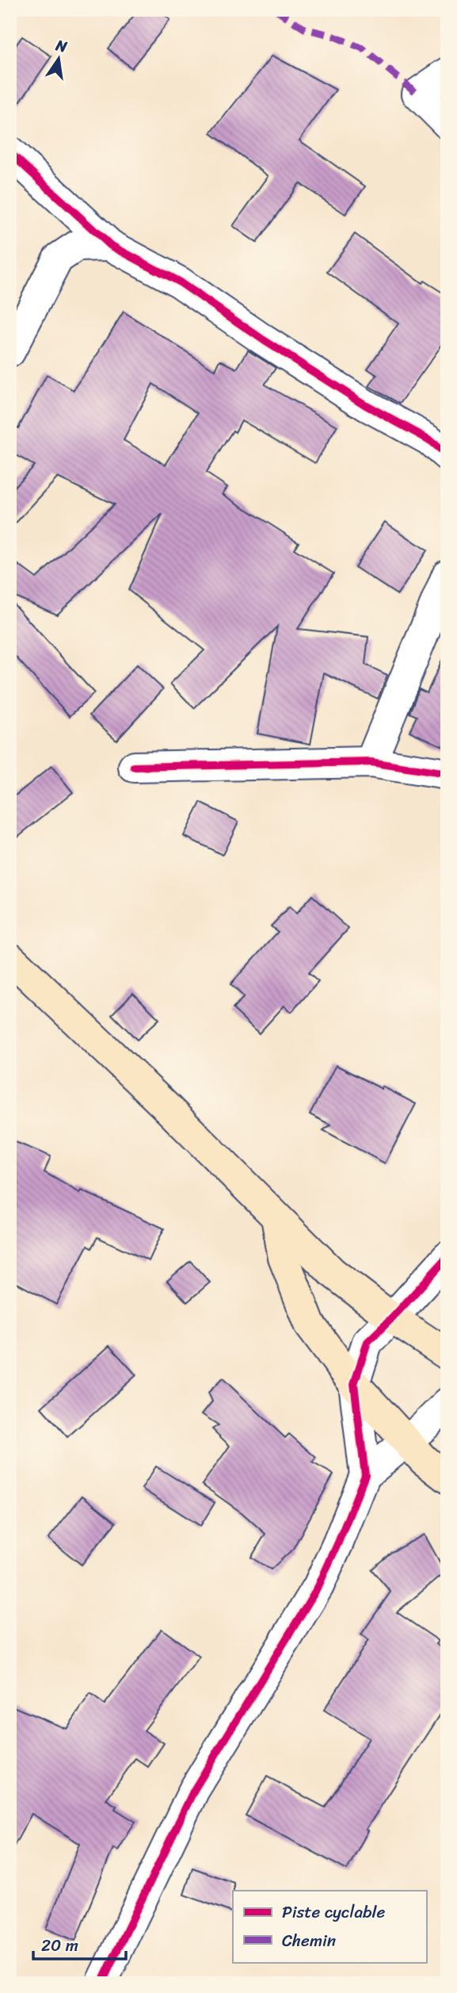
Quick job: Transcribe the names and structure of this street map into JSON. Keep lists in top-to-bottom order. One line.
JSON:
{"legend":["Piste cyclable","Chemin"],"scale_bar":"20 m","north":"top"}
